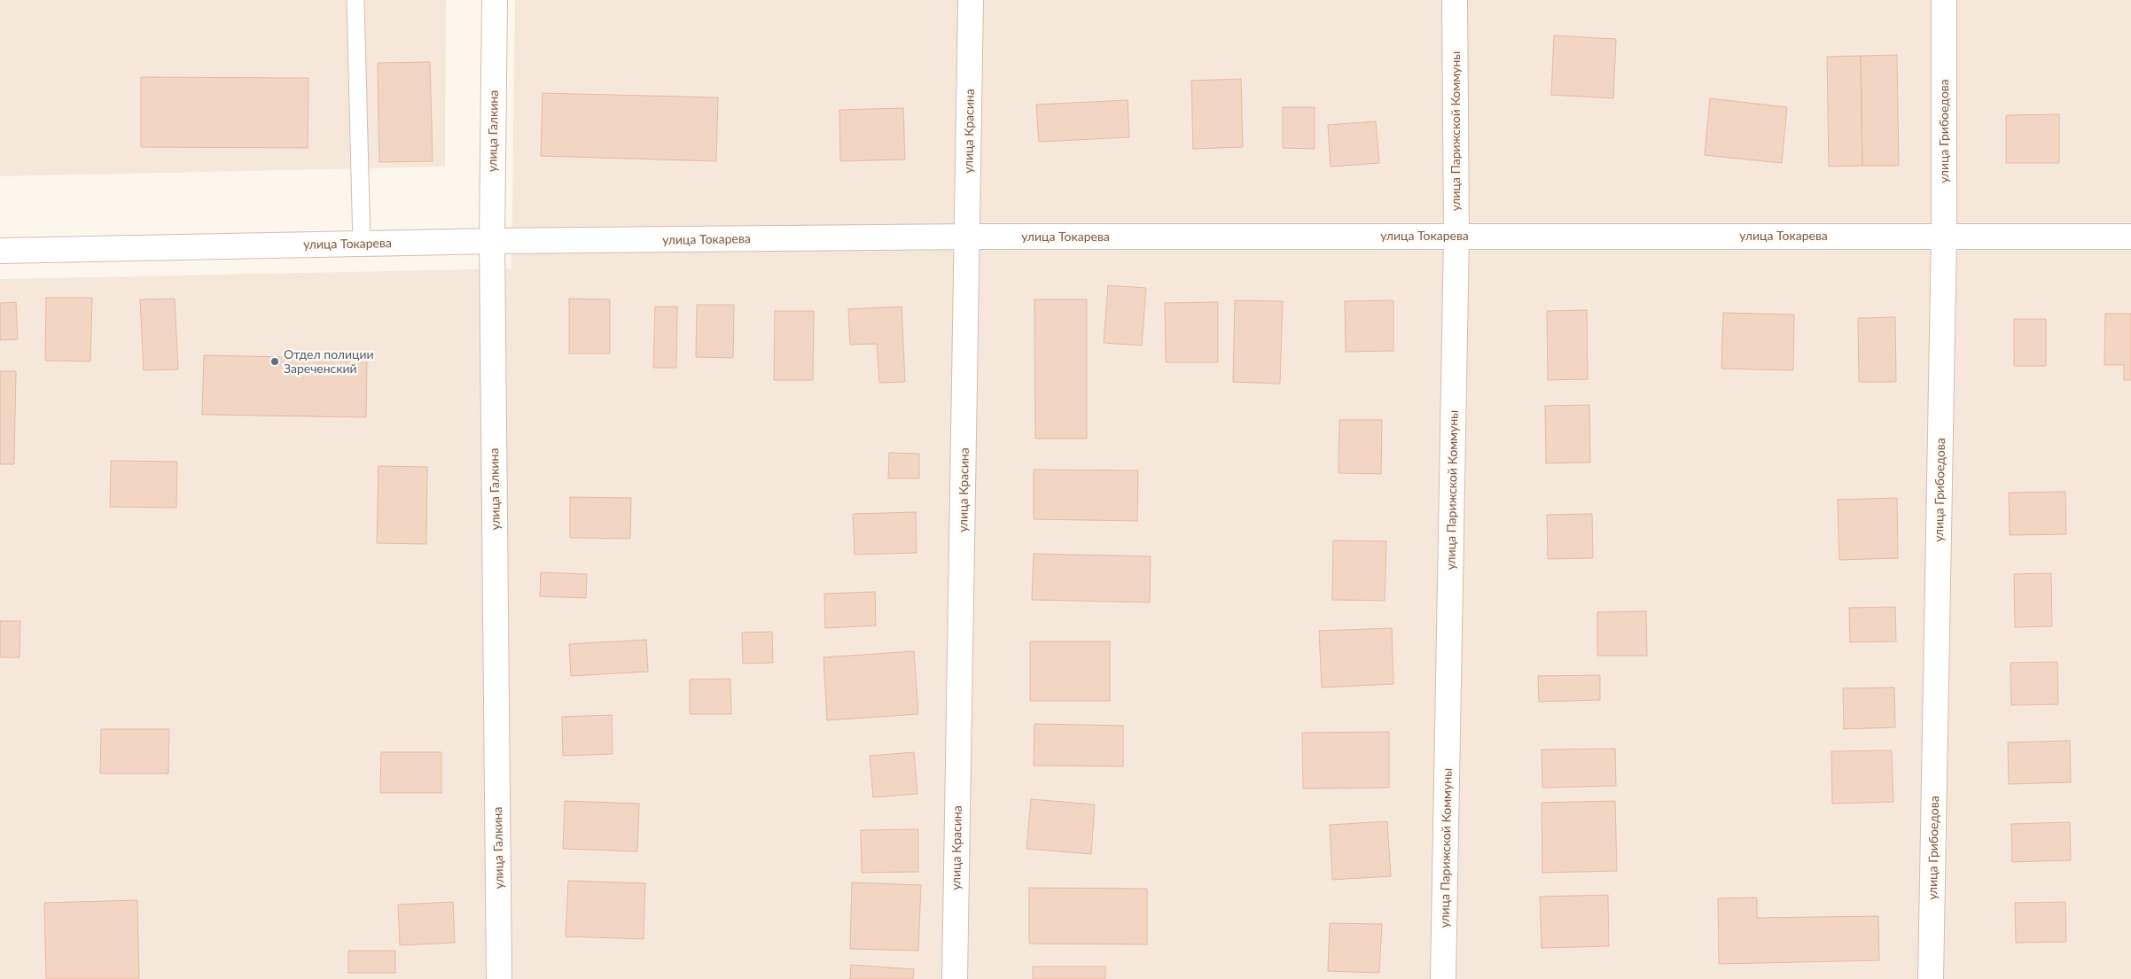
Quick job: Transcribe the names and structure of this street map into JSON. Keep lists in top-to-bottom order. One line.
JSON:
{"streets":{"street":["улица Галкина","улица Красина","улица Парижской Коммуны","улица Грибоедова","улица Токарева"]},"crossings":[["улица Галкина","улица Токарева"],["улица Красина","улица Токарева"],["улица Парижской Коммуны","улица Токарева"],["улица Грибоедова","улица Токарева"]],"places":["Отдел полиции Зареченский"]}
